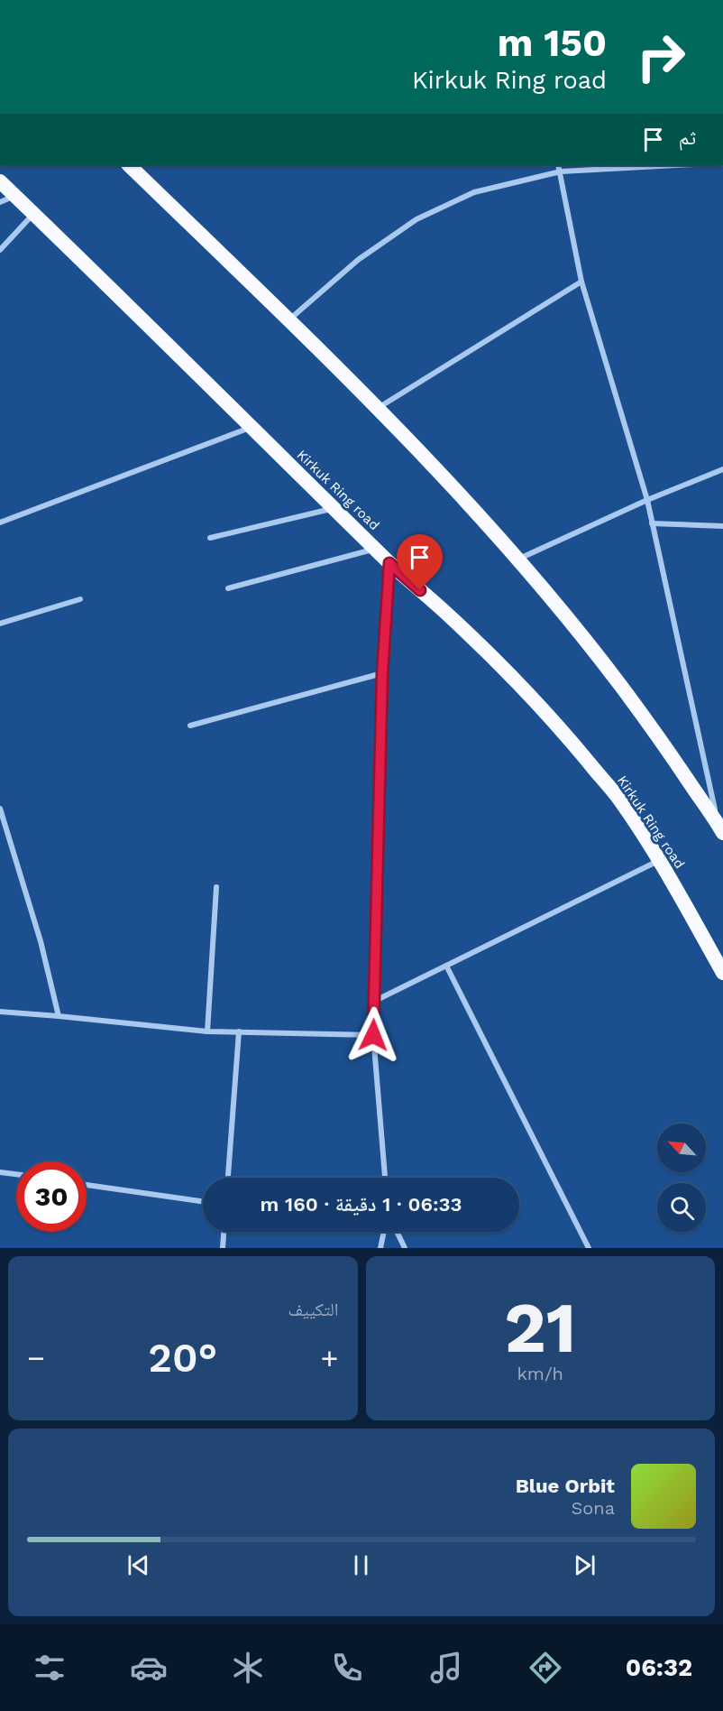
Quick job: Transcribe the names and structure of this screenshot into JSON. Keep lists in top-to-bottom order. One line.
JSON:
{"streets":{"highway":["Kirkuk Ring road"]},"north":"top left","page":{"turn":["150 m","Kirkuk Ring road"],"then":"ثم","limit":"30","trip":"06:33 · 1 دقيقة · 160 m","tile":[["21","km/h"],"التكييف"],"heat":["−","20°","+"],"song":["Blue Orbit","Sona"],"tabs":"06:32"}}
